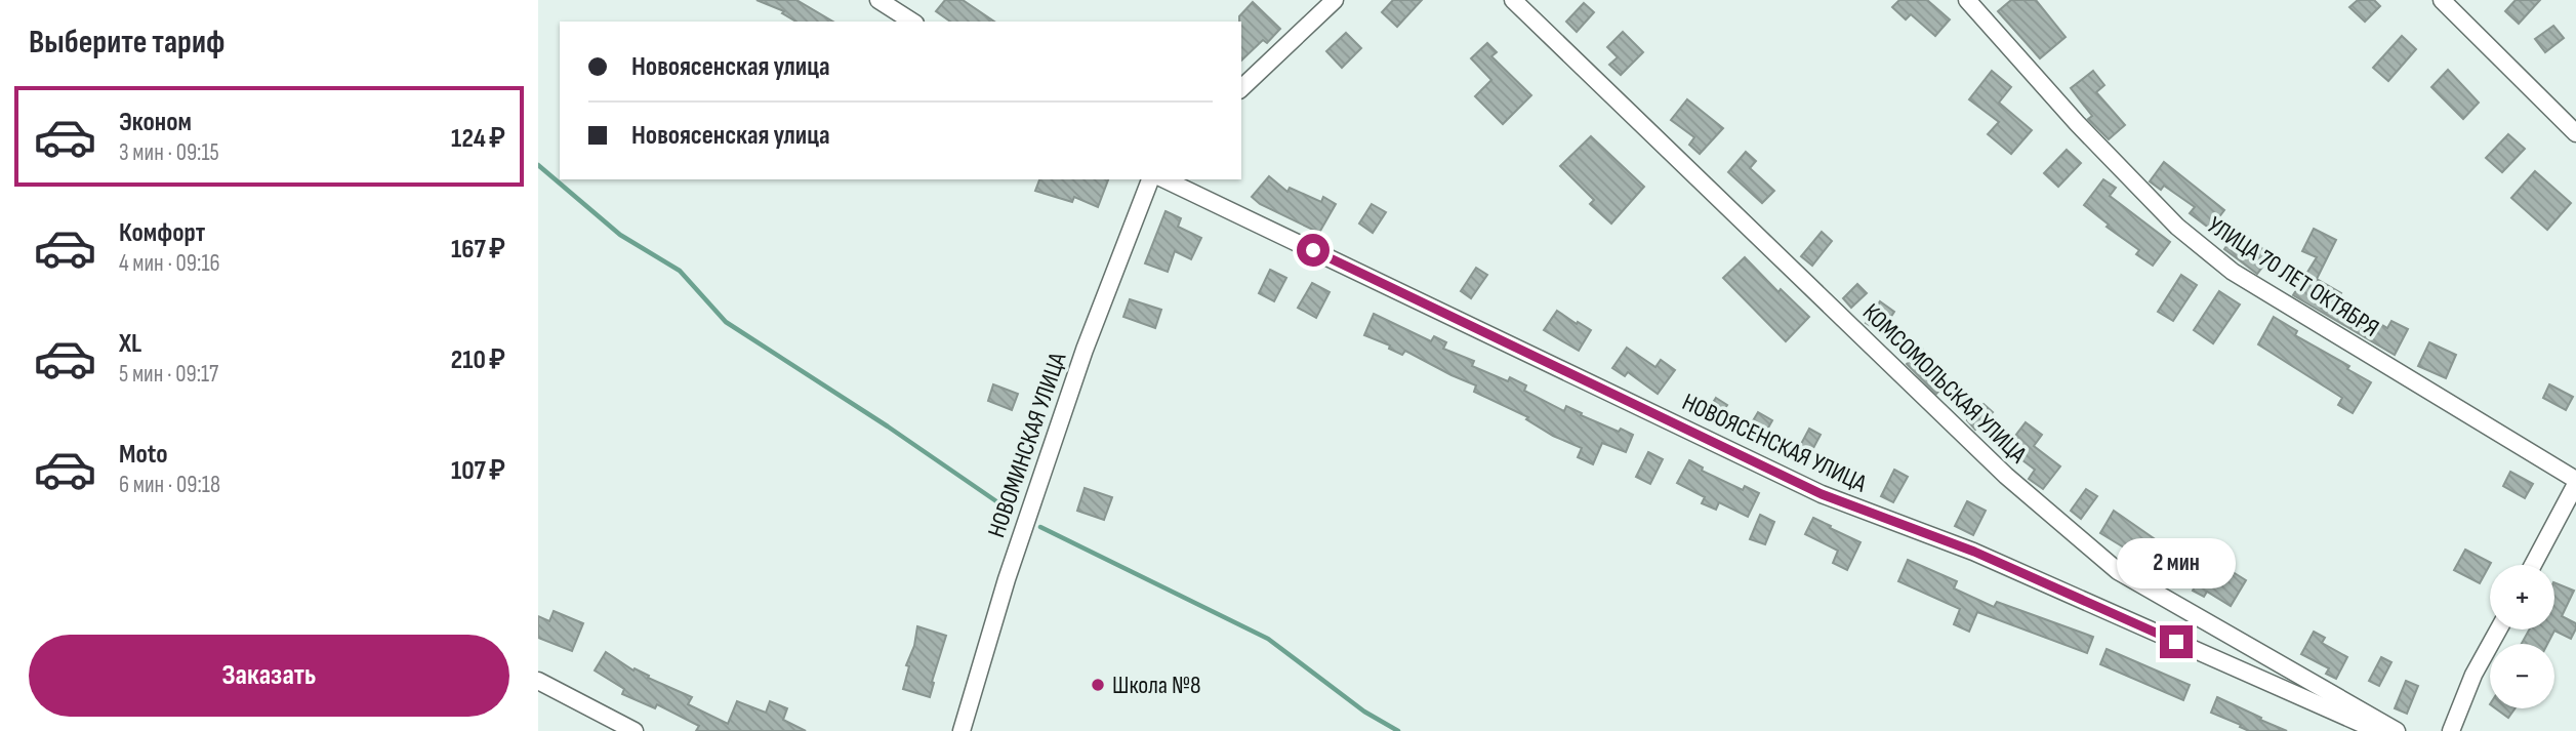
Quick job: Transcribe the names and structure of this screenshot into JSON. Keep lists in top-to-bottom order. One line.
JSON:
{"streets":{"street":["УЛИЦА 70 ЛЕТ ОКТЯБРЯ","КОМСОМОЛЬСКАЯ УЛИЦА","НОВОЯСЕНСКАЯ УЛИЦА","НОВОМИНСКАЯ УЛИЦА"]},"places":["Школа №8"],"page":{"heading":"Выберите тариф","banner":["Новоясенская улица","Новоясенская улица"],"list":[{"name":"Эконом","note":"3 мин · 09:15","value":"124 ₽"},{"name":"Комфорт","note":"4 мин · 09:16","value":"167 ₽"},{"name":"XL","note":"5 мин · 09:17","value":"210 ₽"},{"name":"Moto","note":"6 мин · 09:18","value":"107 ₽"}],"bubble":"2 мин","map_buttons":["+","−"],"buttons":"Заказать"}}
